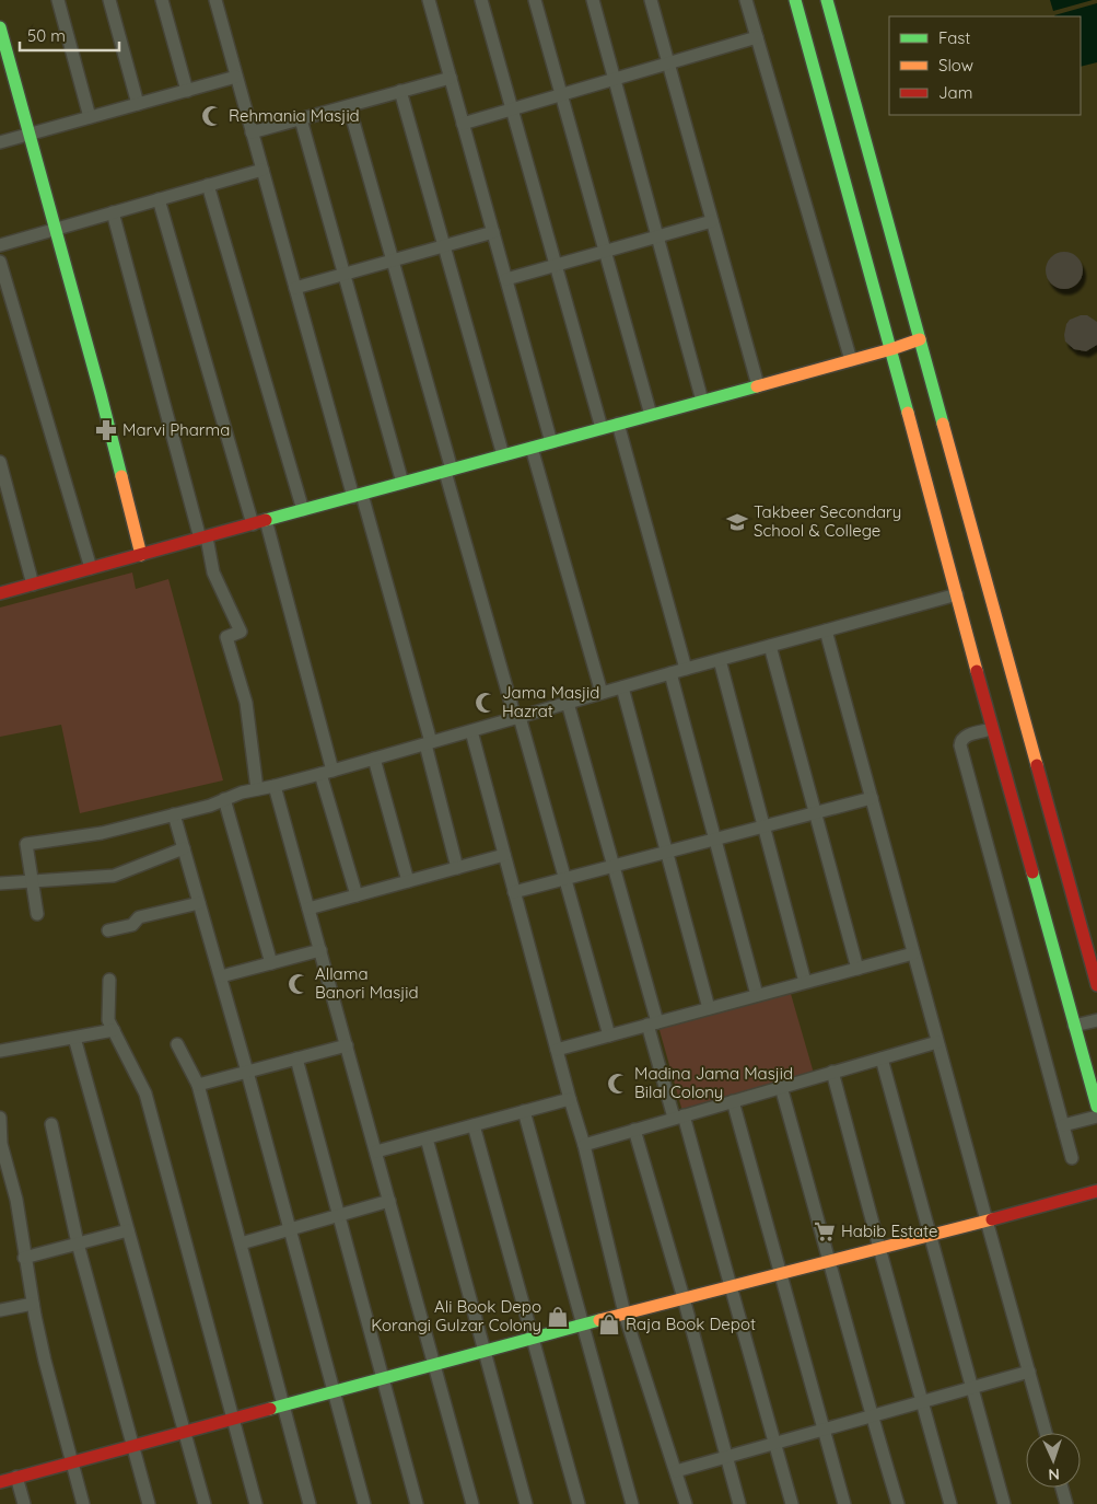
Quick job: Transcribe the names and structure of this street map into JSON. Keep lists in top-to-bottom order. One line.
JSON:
{"places":{"mosque":["Rehmania Masjid","Jama Masjid Hazrat","Allama Banori Masjid","Madina Jama Masjid Bilal Colony"],"pharmacy":["Marvi Pharma"],"school or university":["Takbeer Secondary School & College"],"supermarket":["Habib Estate"],"shop":["Ali Book Depo Korangi Gulzar Colony","Raja Book Depot"]},"legend":["Fast","Slow","Jam"],"scale_bar":"50 m","north":"bottom"}
